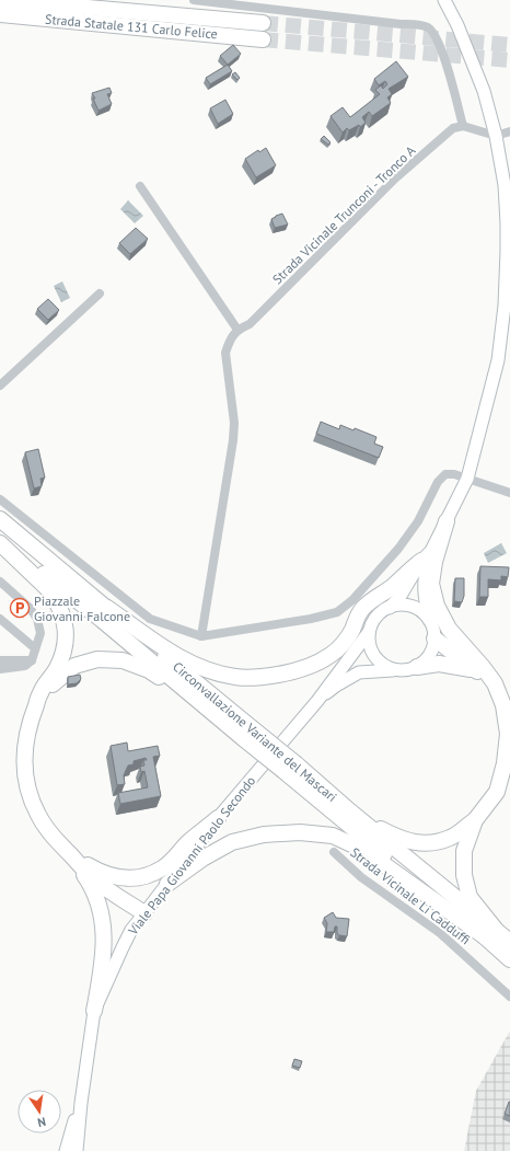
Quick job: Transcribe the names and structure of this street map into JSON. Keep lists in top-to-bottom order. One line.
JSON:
{"streets":{"highway":["Strada Statale 131 Carlo Felice","Circonvallazione Variante del Mascari"],"main road":["Viale Papa Giovanni Paolo Secondo"],"street":["Strada Vicinale Trunconi - Tronco A","Strada Vicinale Li Cadduffi"]},"places":{"parking":["Piazzale Giovanni Falcone"]},"north":"bottom"}
